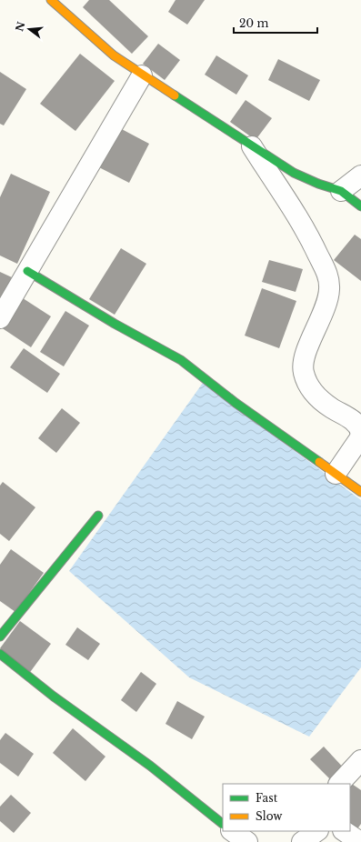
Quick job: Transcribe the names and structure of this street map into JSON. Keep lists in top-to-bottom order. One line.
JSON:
{"legend":["Fast","Slow"],"scale_bar":"20 m","north":"left"}
